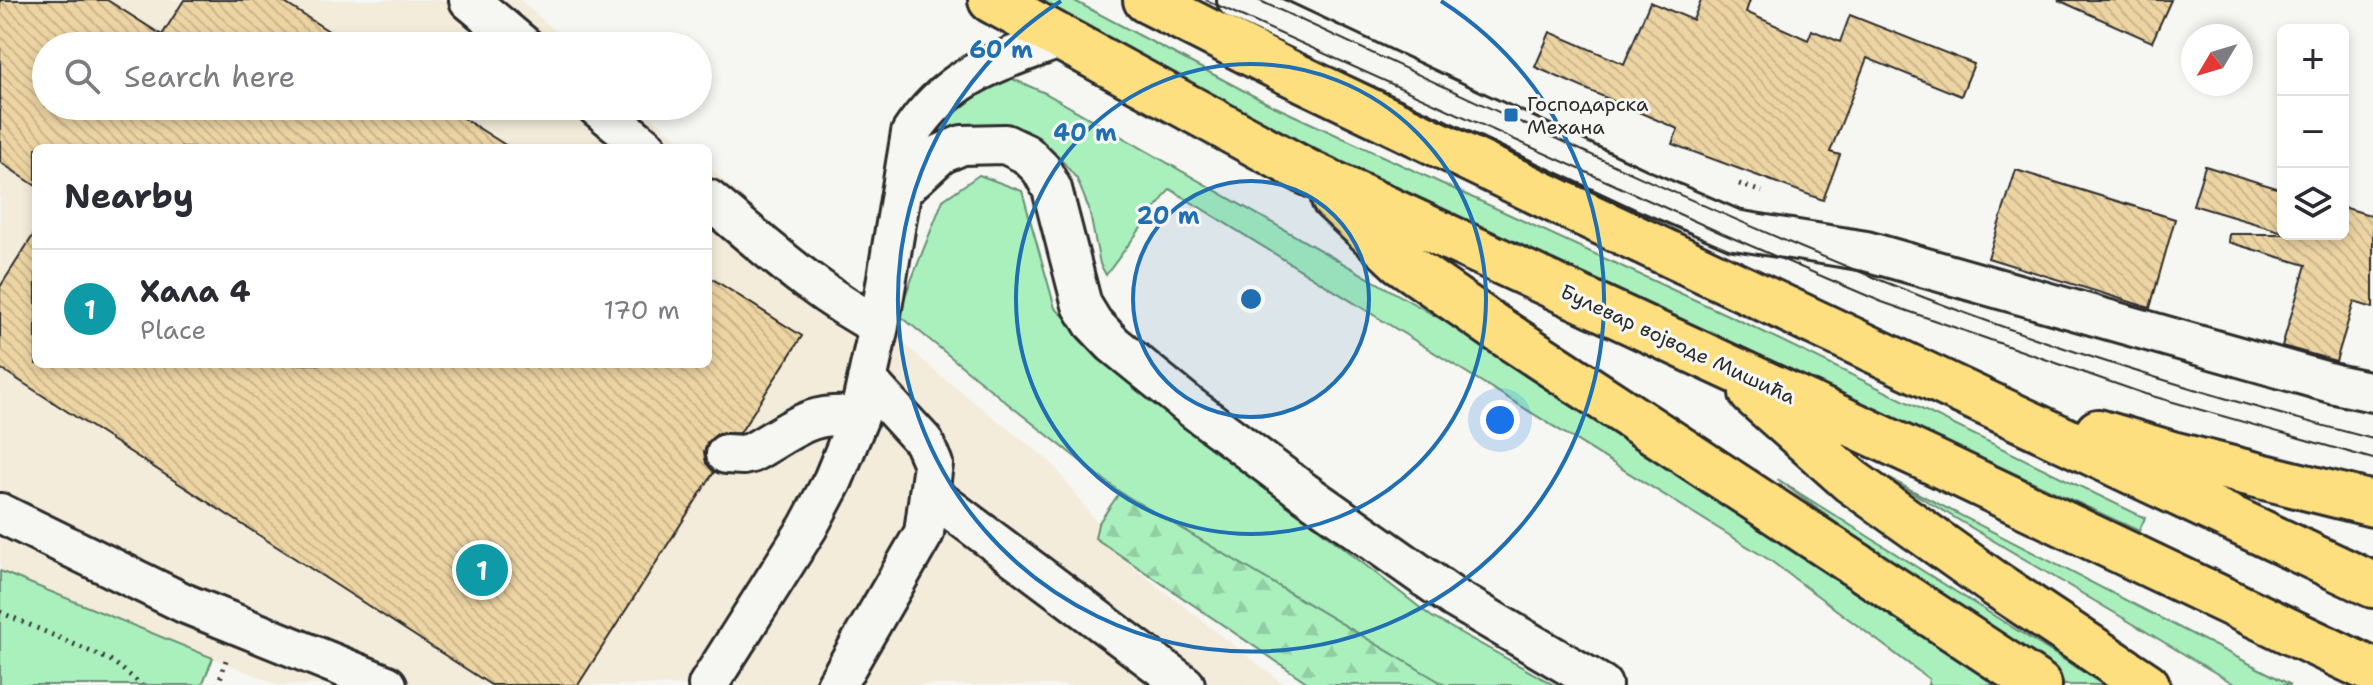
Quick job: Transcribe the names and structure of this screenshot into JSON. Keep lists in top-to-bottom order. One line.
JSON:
{"streets":{"main road":["Булевар војводе Мишића"]},"places":{"transit":["Господарска Механа"]},"north":"bottom left","page":{"map_buttons":["+","−"],"search":"Search here","heading":"Nearby","list":[{"mark":"1","name":"Хала 4","note":"Place","value":"170 m"}],"pins":"1"},"rings":["60 m","40 m","20 m"]}
